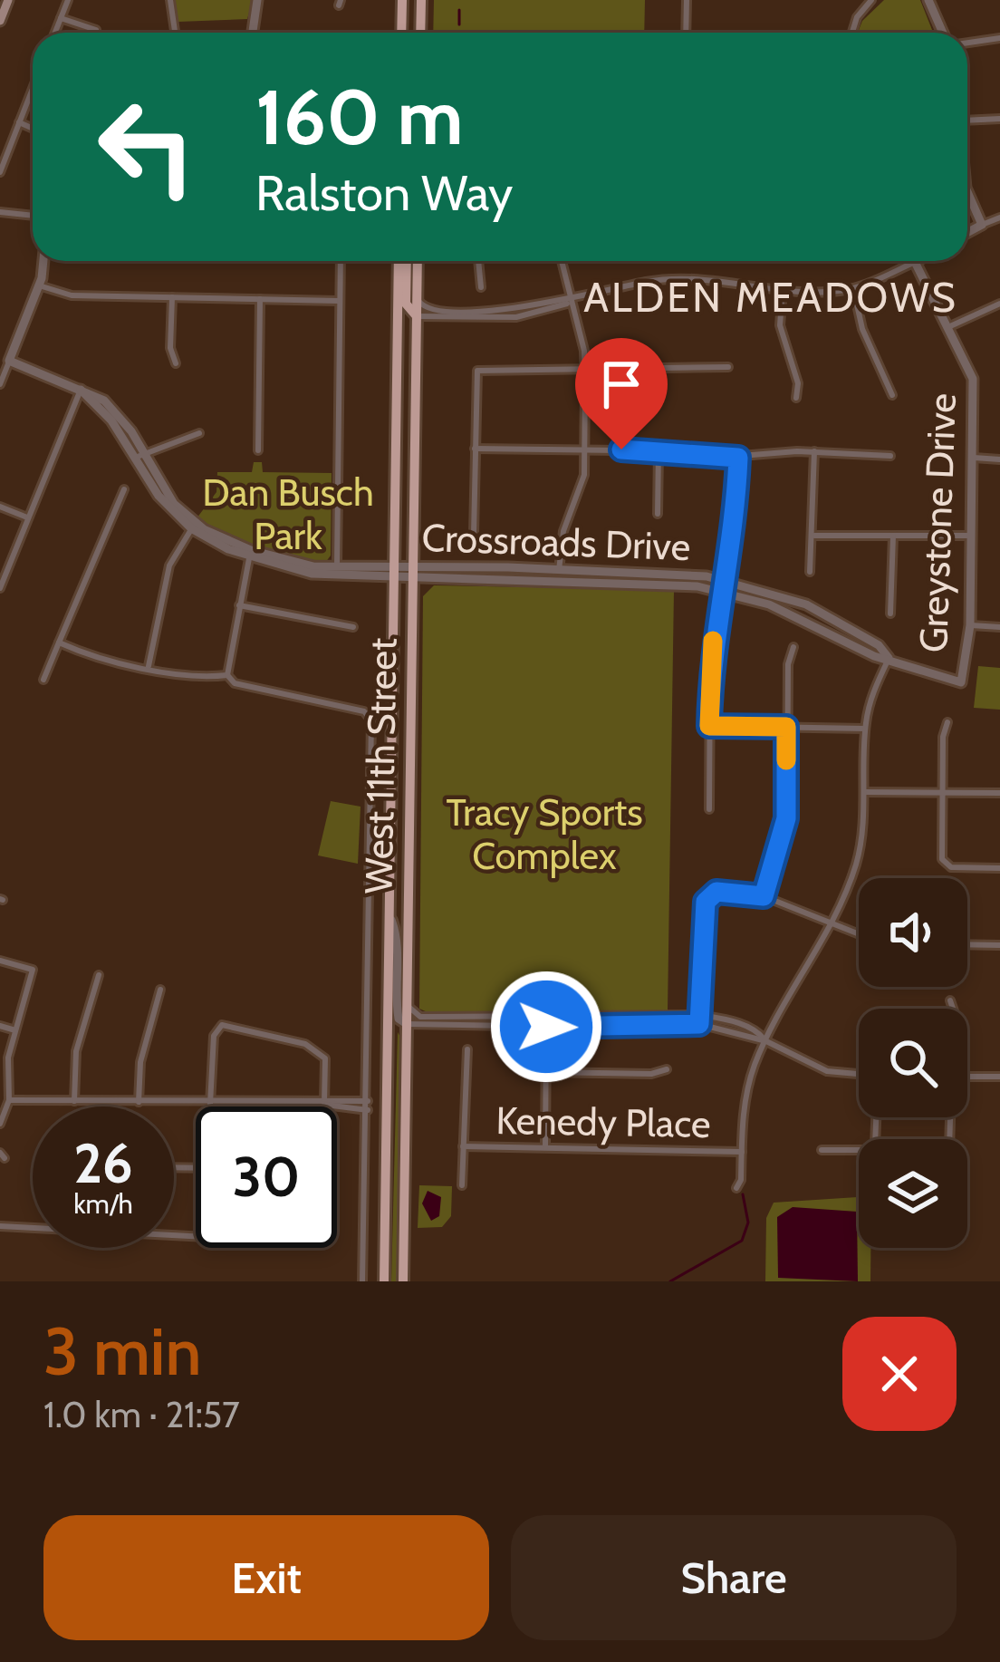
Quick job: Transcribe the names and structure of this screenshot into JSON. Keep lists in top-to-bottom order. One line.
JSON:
{"streets":{"main road":["West 11th Street"],"street":["Greystone Drive","Crossroads Drive","Kenedy Place"]},"crossings":[["Greystone Drive","Crossroads Drive"],["Crossroads Drive","West 11th Street"]],"districts":["ALDEN MEADOWS"],"parks":["Dan Busch Park","Tracy Sports Complex"],"page":{"turn":["160 m","Ralston Way"],"speed":"26 km/h","limit":"30","heading":["3 min","1.0 km · 21:57"],"buttons":["Exit","Share"]}}
